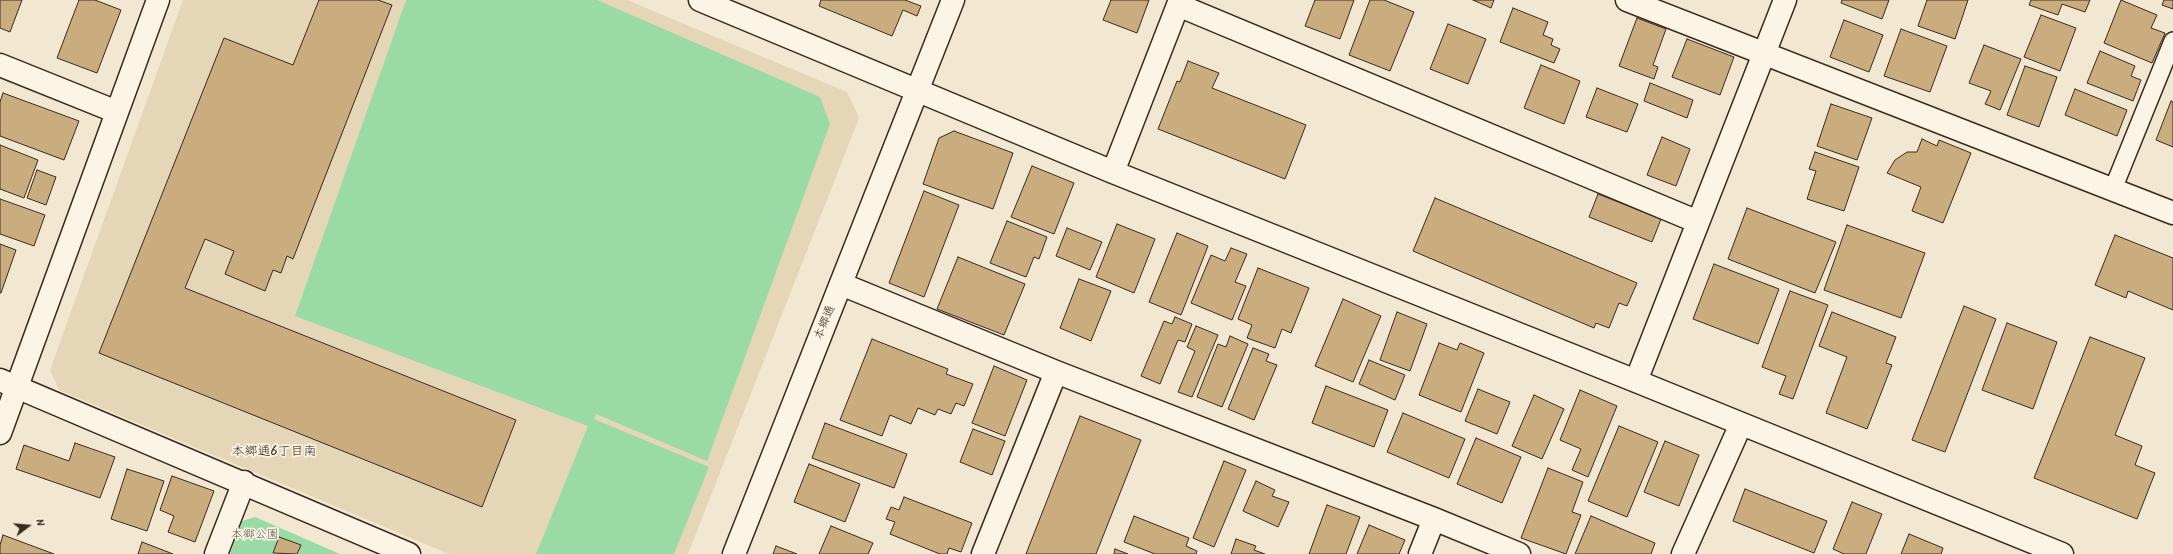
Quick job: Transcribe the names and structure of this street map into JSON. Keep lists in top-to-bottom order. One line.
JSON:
{"streets":{"street":["本郷通"]},"districts":["本郷通6丁目南"],"parks":["本郷公園"],"north":"right"}
